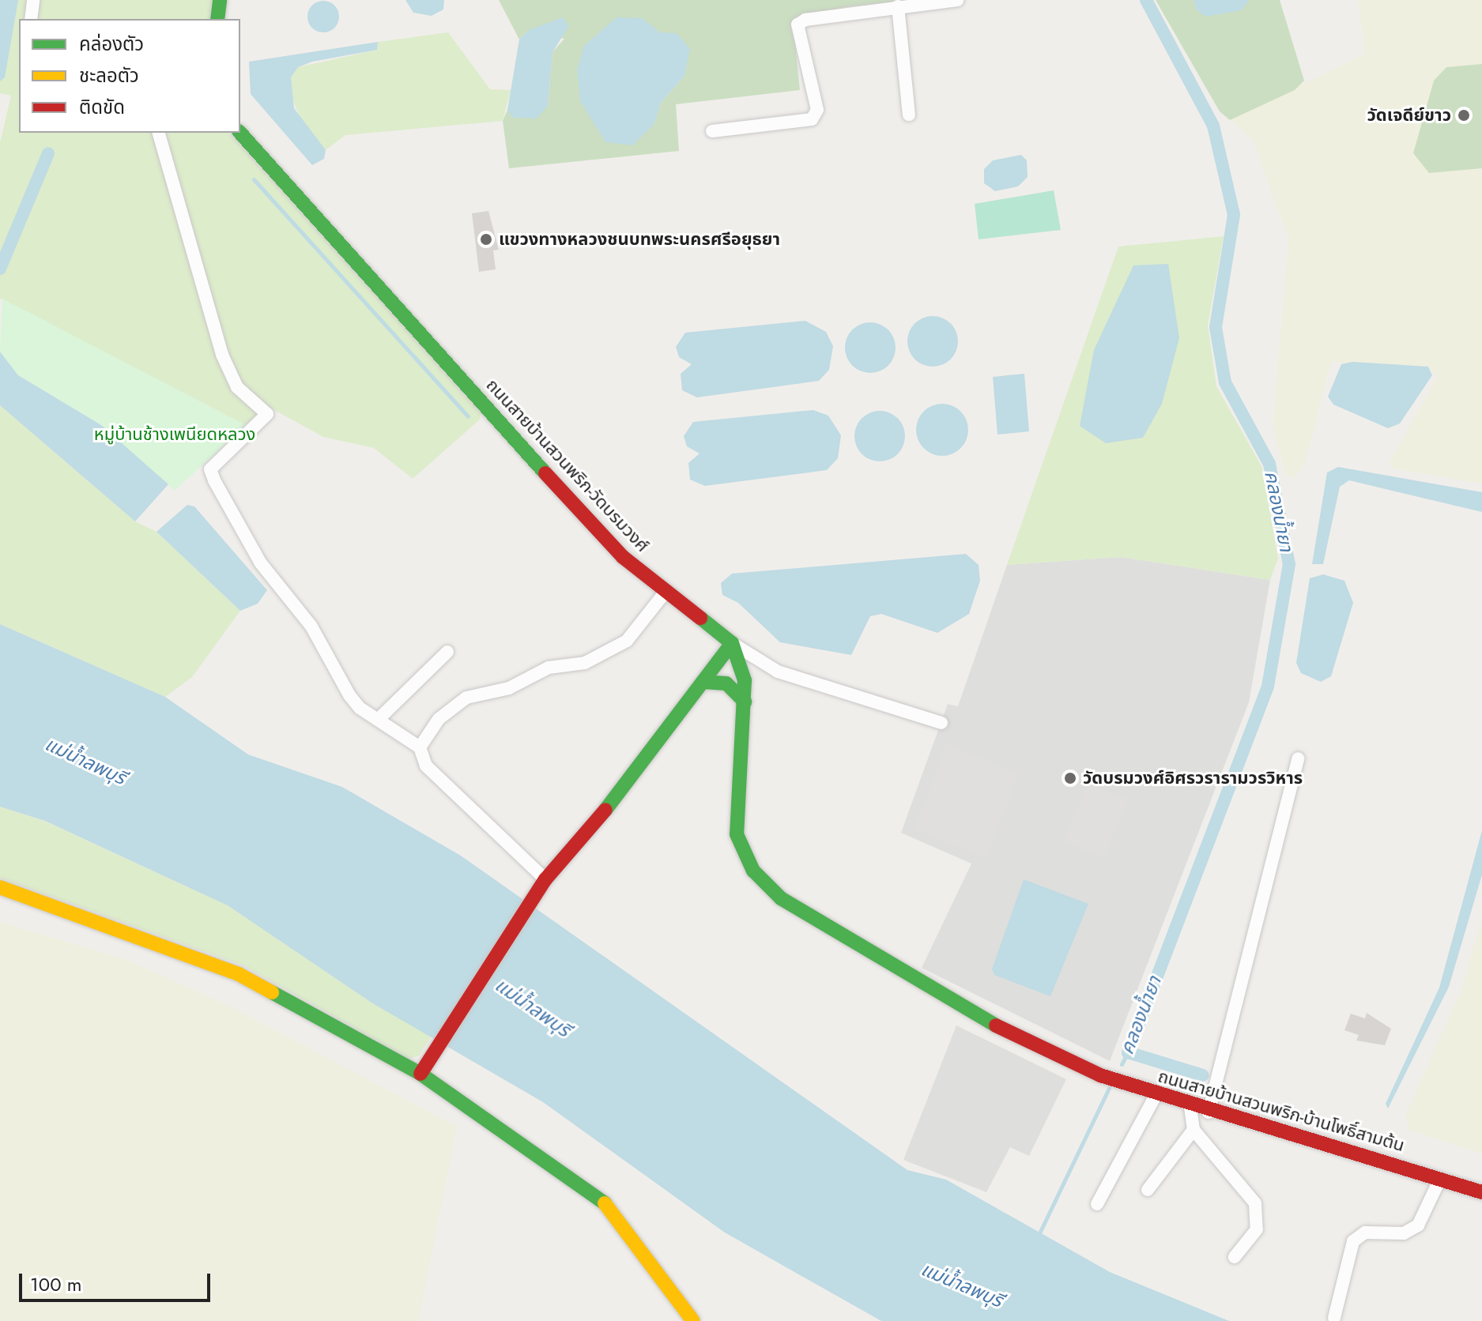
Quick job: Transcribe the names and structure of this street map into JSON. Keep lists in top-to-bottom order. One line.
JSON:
{"streets":{"street":["ถนนสายบ้านสวนพริก-วัดบรมวงศ์","ถนนสายบ้านสวนพริก-บ้านโพธิ์สามต้น"]},"crossings":[["ถนนสายบ้านสวนพริก-วัดบรมวงศ์","ถนนสายบ้านสวนพริก-บ้านโพธิ์สามต้น"]],"water":["คลองน้ำยา","แม่น้ำลพบุรี"],"parks":["หมู่บ้านช้างเพนียดหลวง"],"places":["วัดเจดีย์ขาว","แขวงทางหลวงชนบทพระนครศรีอยุธยา","วัดบรมวงศ์อิศรวรารามวรวิหาร"],"legend":["คล่องตัว","ชะลอตัว","ติดขัด"],"scale_bar":"100 m"}
